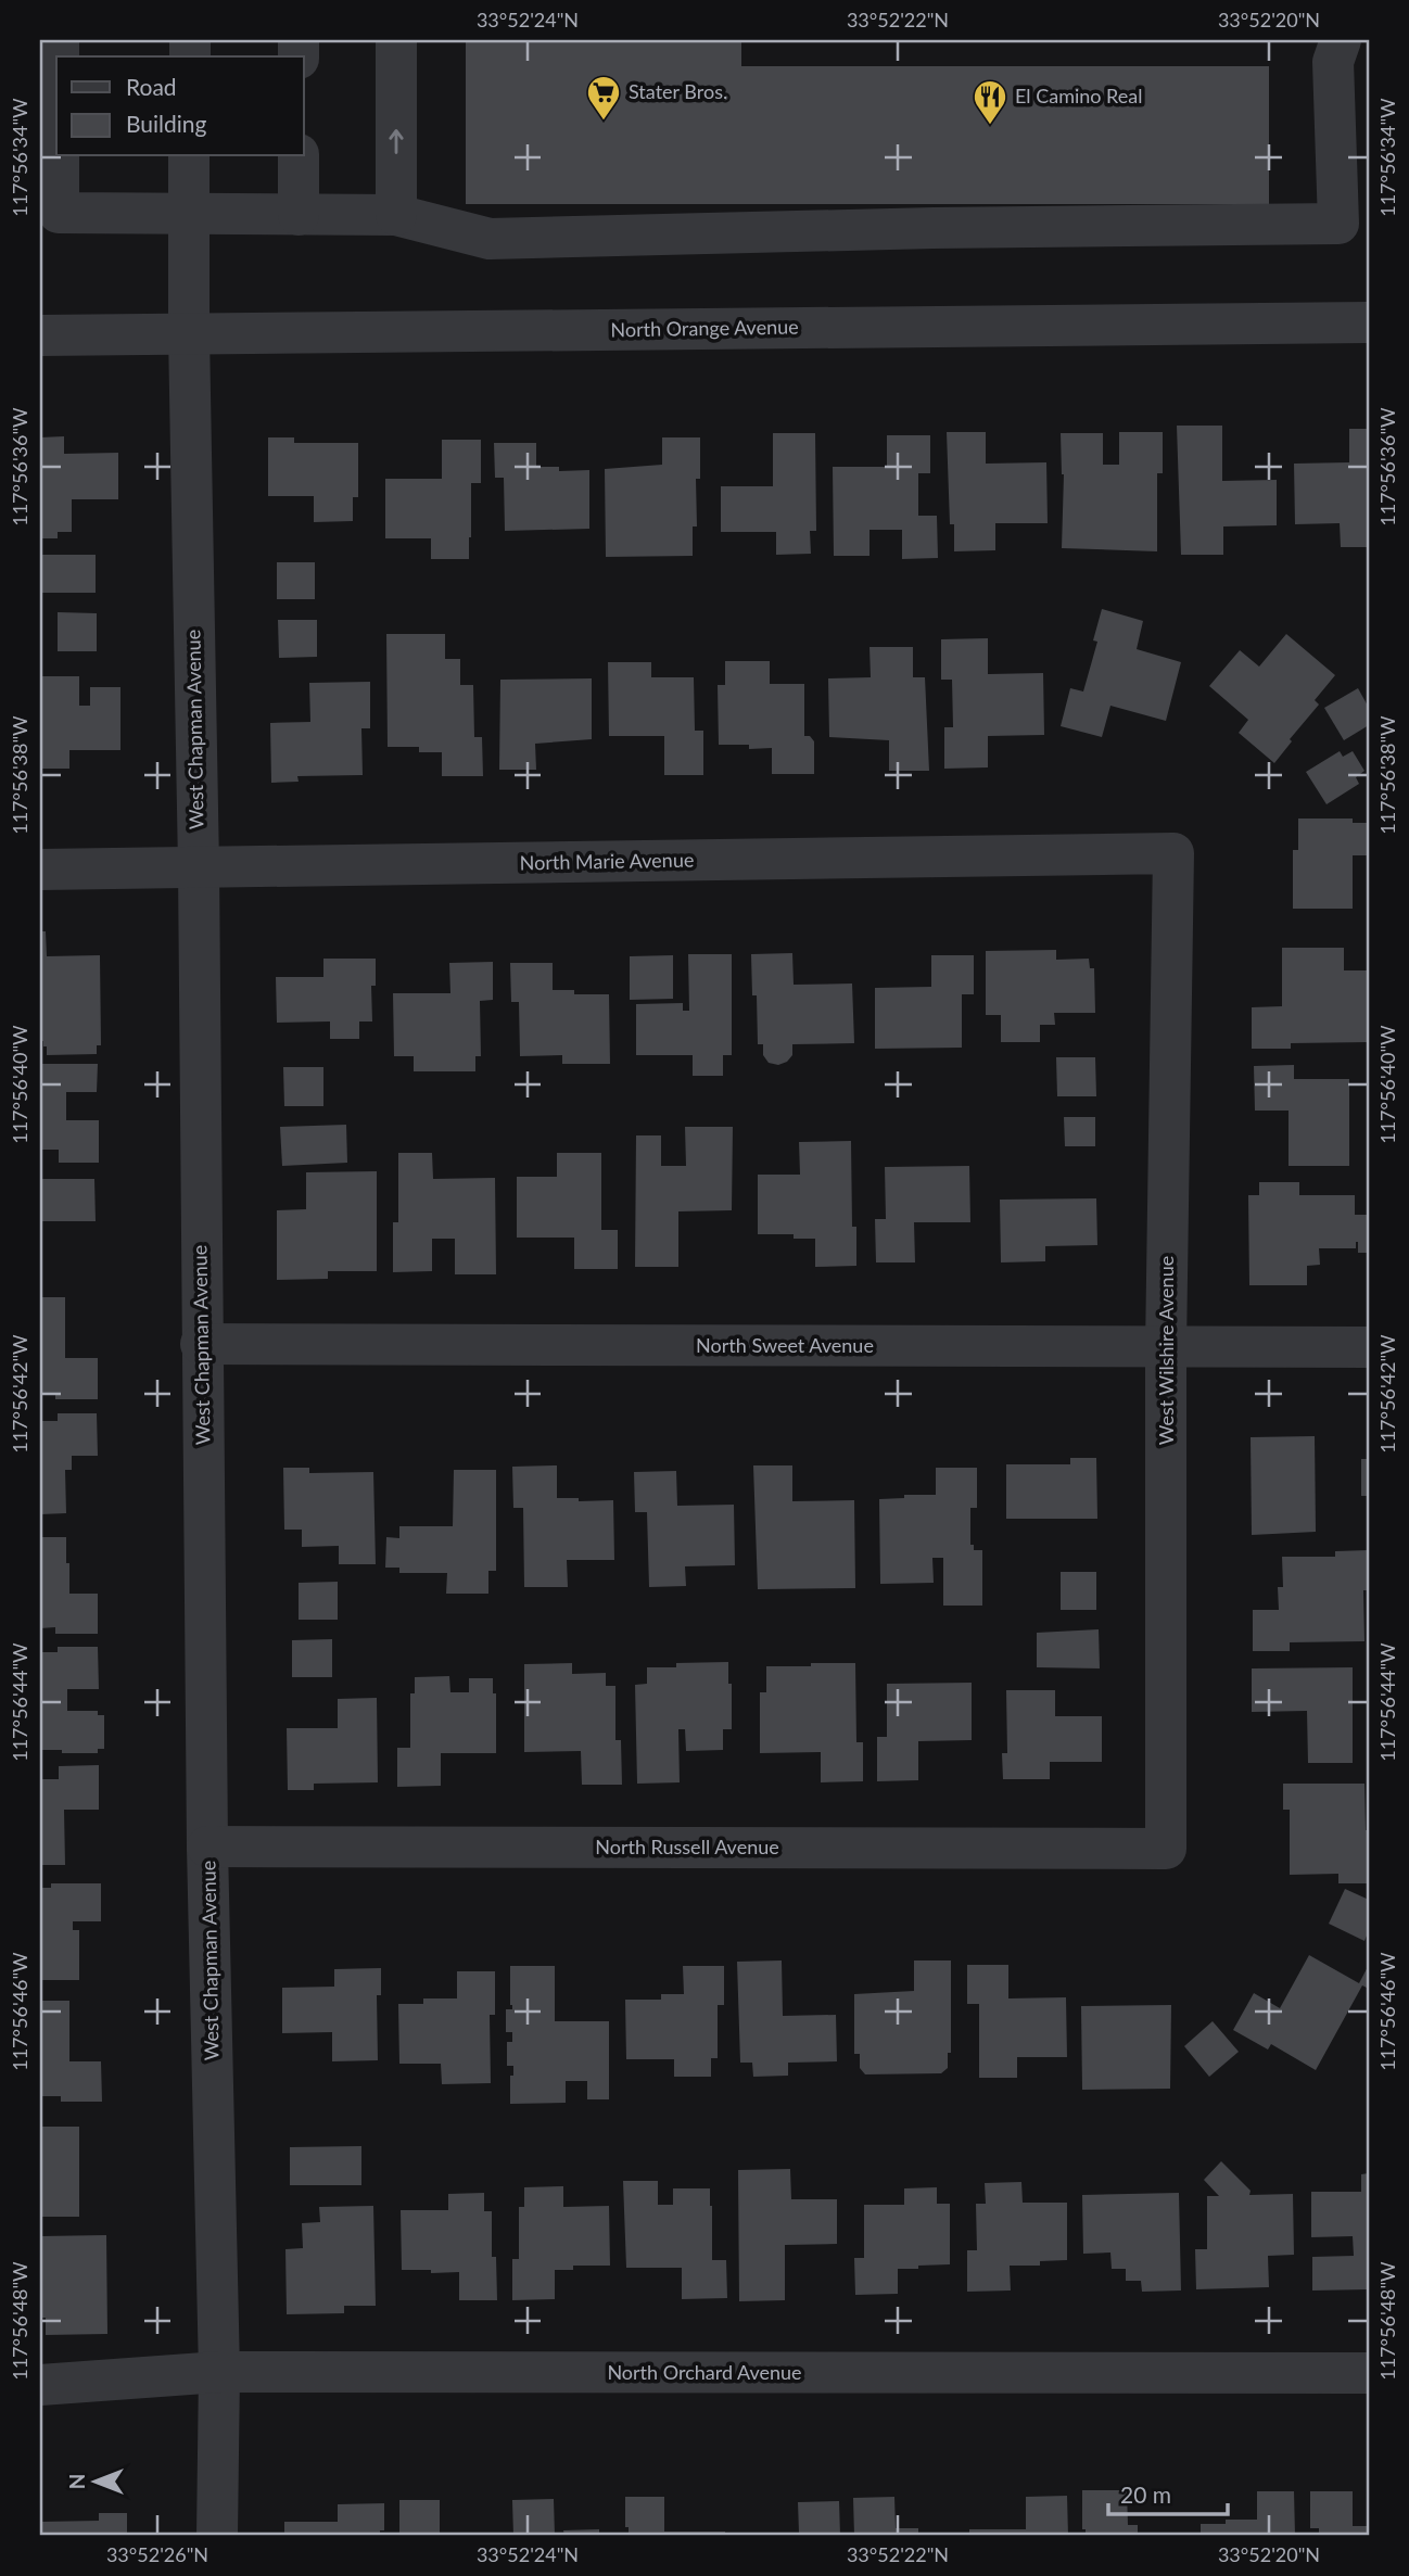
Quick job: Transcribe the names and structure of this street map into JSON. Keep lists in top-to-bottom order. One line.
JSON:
{"streets":{"street":["North Orange Avenue","West Chapman Avenue","North Marie Avenue","North Sweet Avenue","West Wilshire Avenue","North Russell Avenue","North Orchard Avenue"]},"crossings":[["North Orange Avenue","West Chapman Avenue"],["West Chapman Avenue","North Marie Avenue"],["West Chapman Avenue","North Sweet Avenue"],["West Chapman Avenue","North Russell Avenue"],["West Chapman Avenue","North Orchard Avenue"],["North Marie Avenue","West Wilshire Avenue"],["North Sweet Avenue","West Wilshire Avenue"],["West Wilshire Avenue","North Russell Avenue"]],"places":{"supermarket":["Stater Bros."],"restaurant":["El Camino Real"]},"legend":["Road","Building"],"scale_bar":"20 m","north":"left","coordinates":["33°52'24\"N","33°52'22\"N","33°52'20\"N","117°56'34\"W","117°56'36\"W","117°56'38\"W","117°56'40\"W","117°56'42\"W","117°56'44\"W","117°56'46\"W","117°56'48\"W","33°52'26\"N"]}
